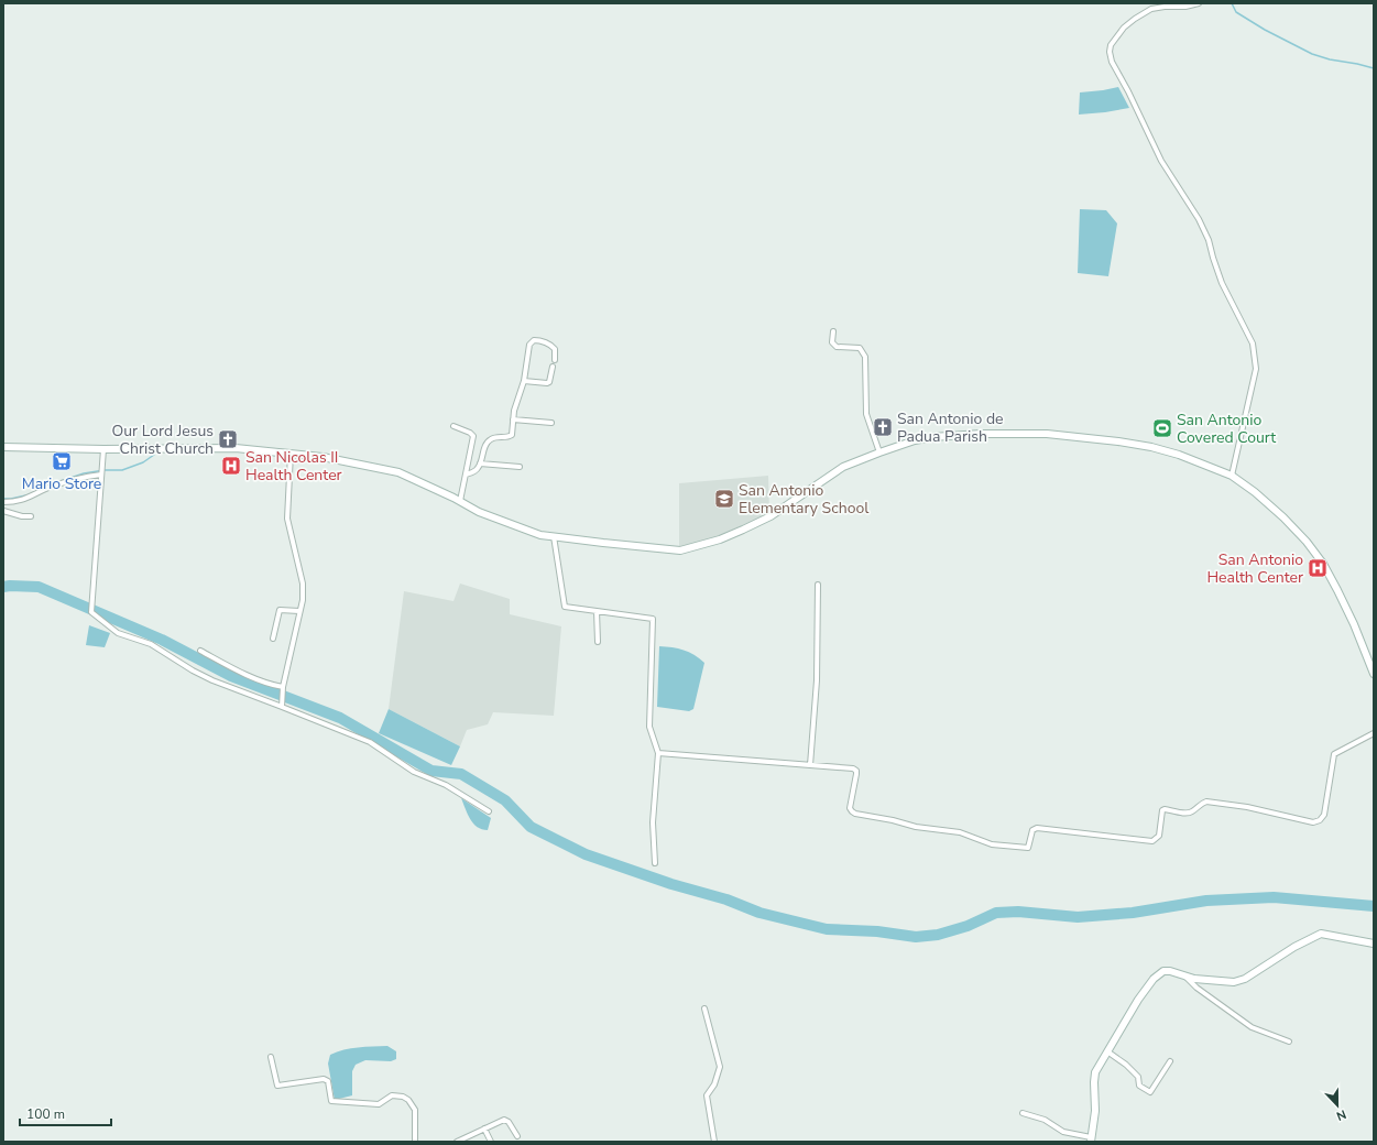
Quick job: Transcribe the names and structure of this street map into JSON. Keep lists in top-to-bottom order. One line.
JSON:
{"places":{"church":["San Antonio de Padua Parish","Our Lord Jesus Christ Church"],"sports":["San Antonio Covered Court"],"supermarket":["Mario Store"],"hospital":["San Nicolas II Health Center","San Antonio Health Center"],"school or university":["San Antonio Elementary School"]},"scale_bar":"100 m","north":"bottom"}
